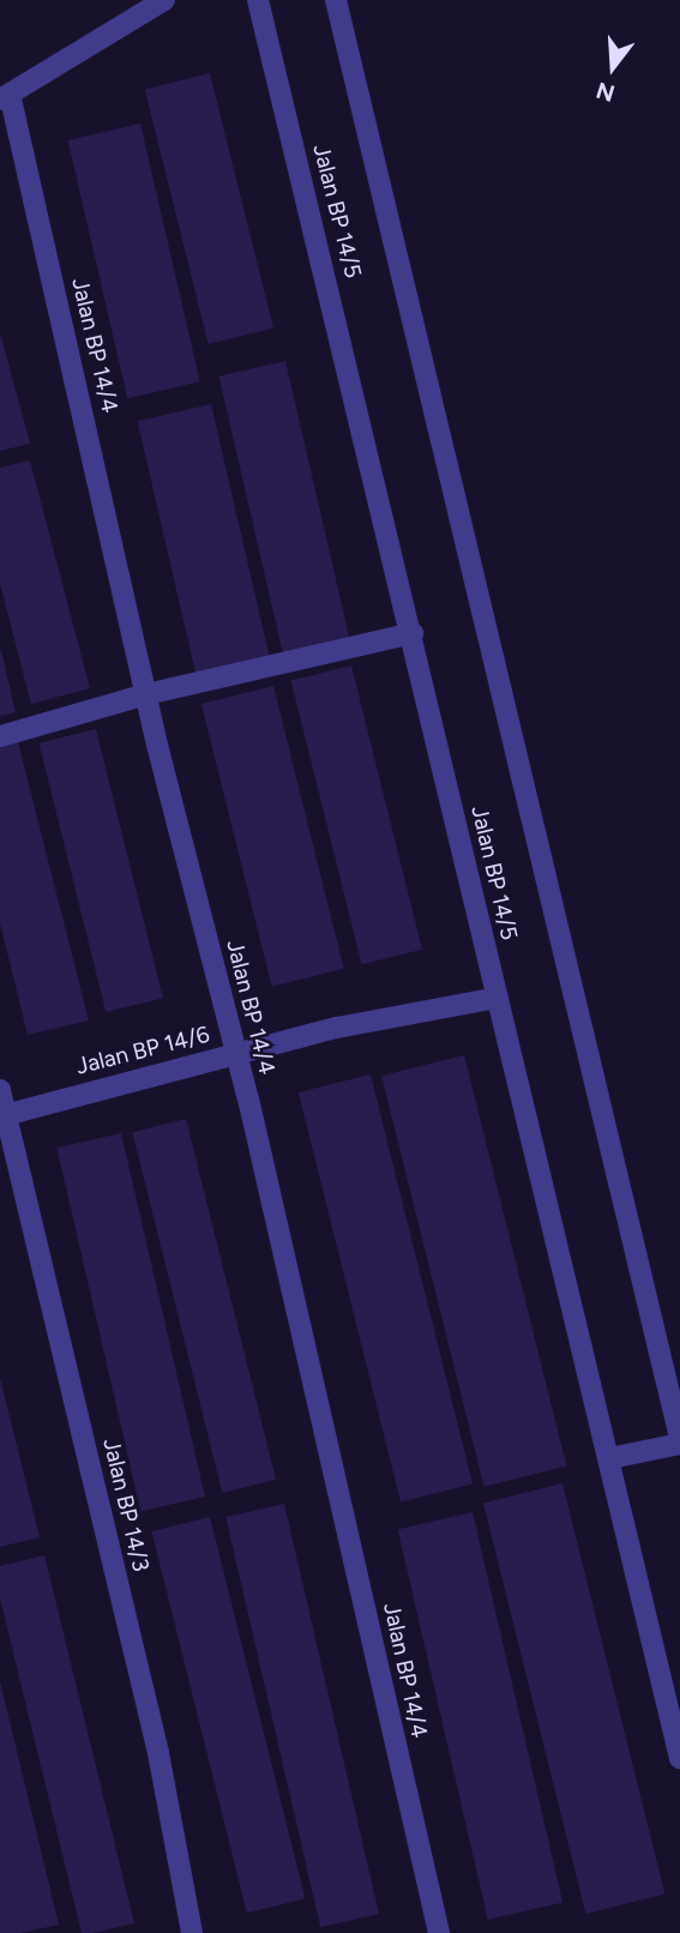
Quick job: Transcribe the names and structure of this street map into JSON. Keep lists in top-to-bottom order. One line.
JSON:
{"streets":{"street":["Jalan BP 14/5","Jalan BP 14/4","Jalan BP 14/6","Jalan BP 14/3"]},"crossings":[["Jalan BP 14/5","Jalan BP 14/6"],["Jalan BP 14/4","Jalan BP 14/6"],["Jalan BP 14/6","Jalan BP 14/3"]],"north":"bottom"}
